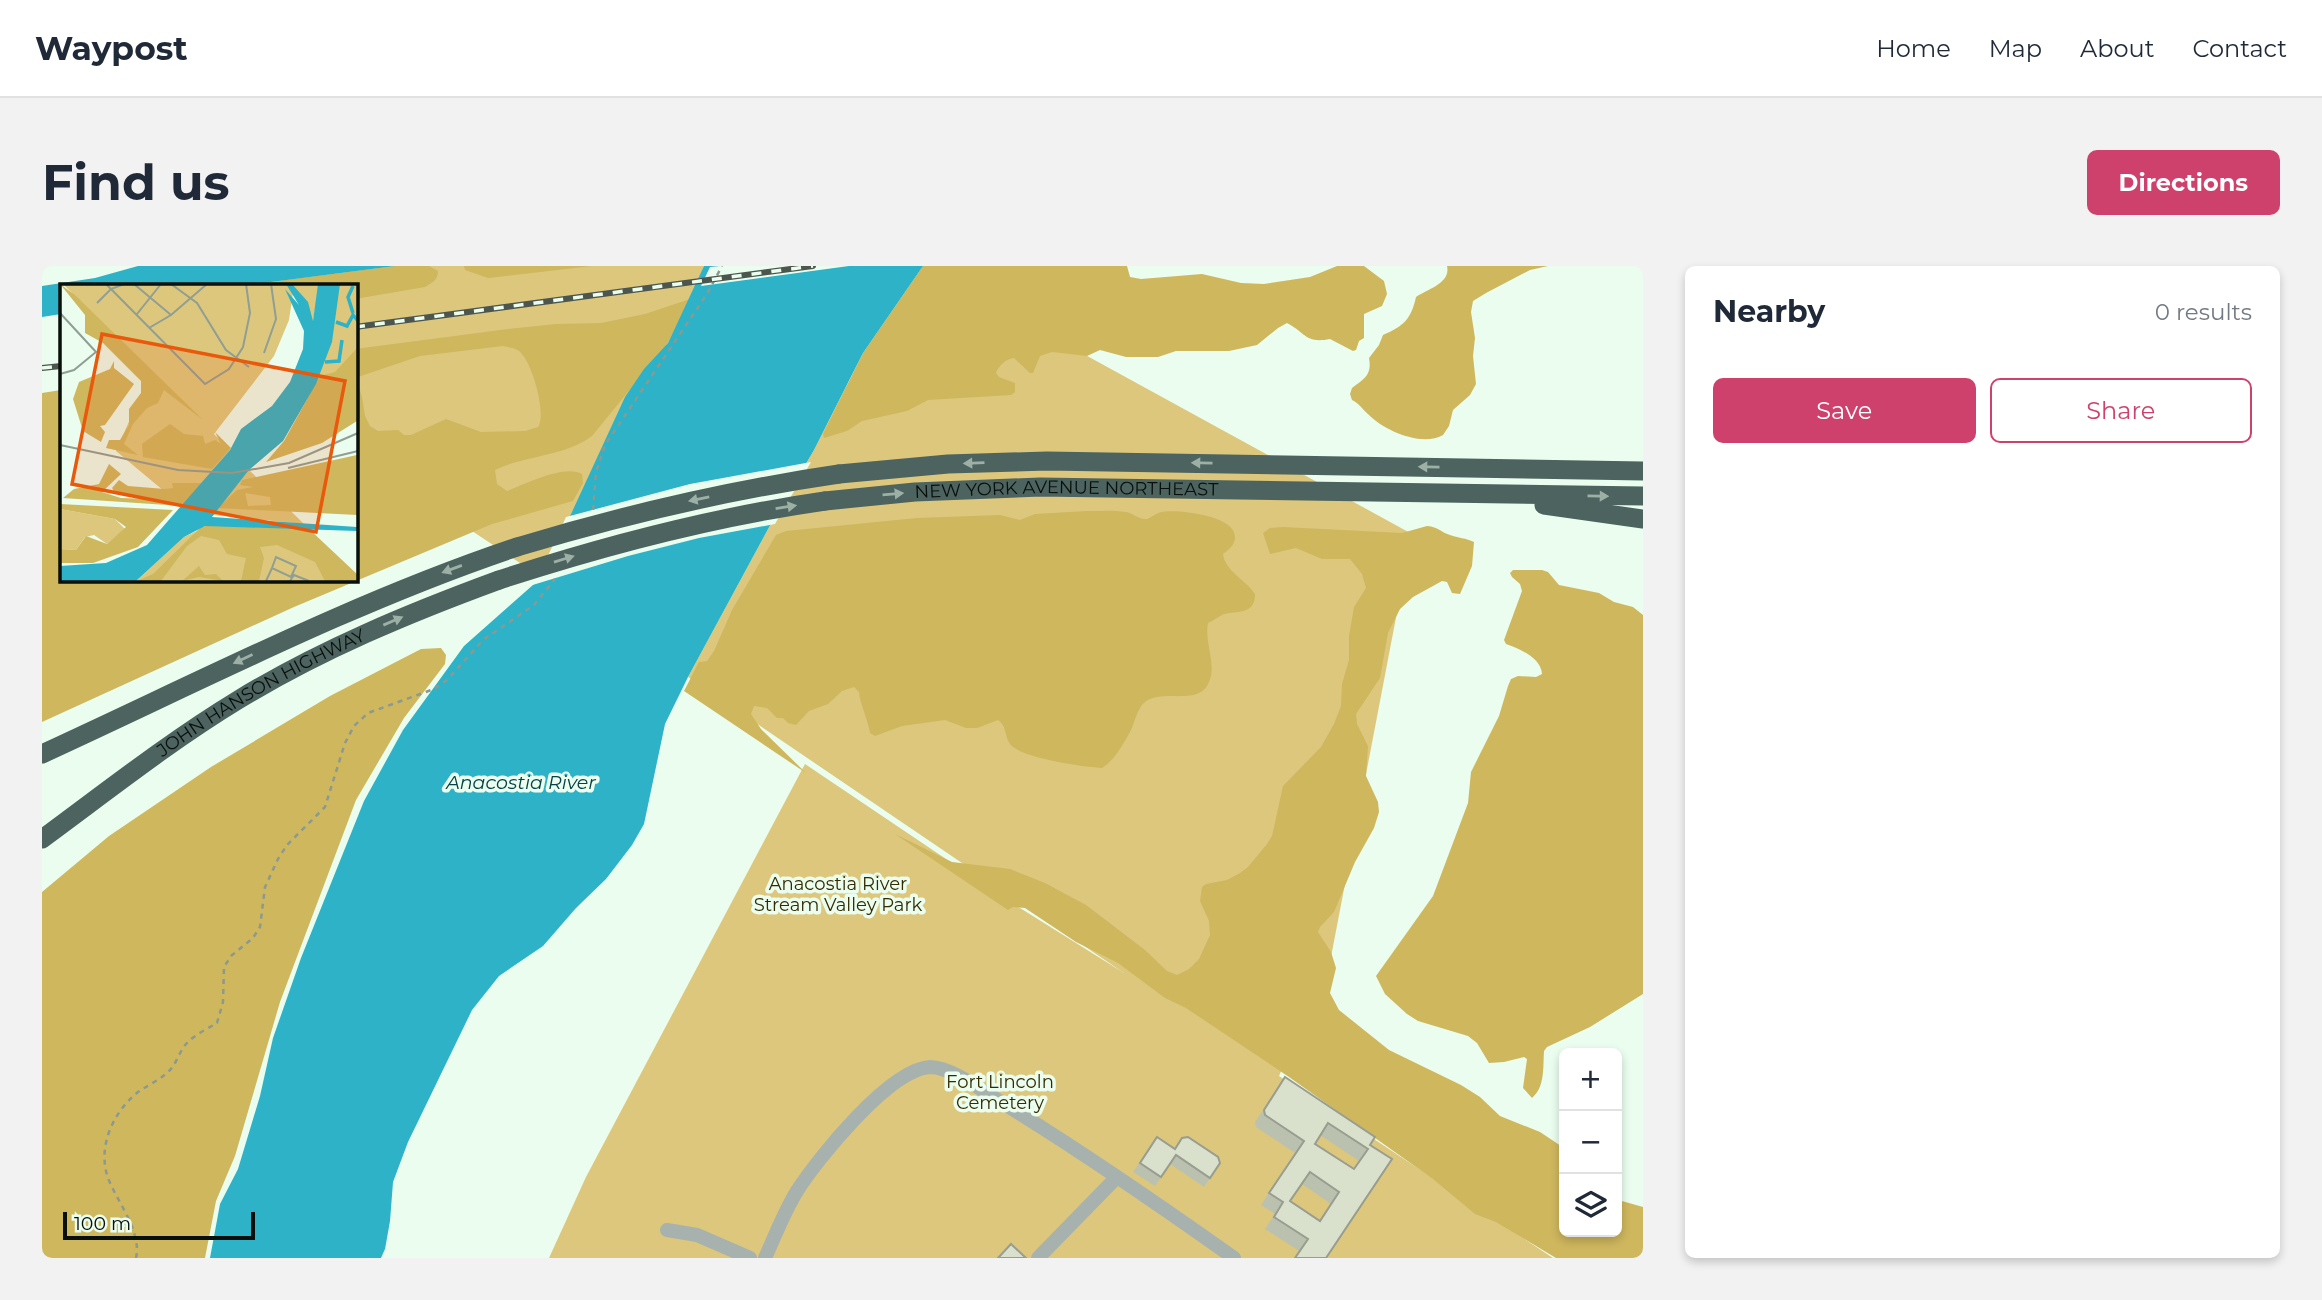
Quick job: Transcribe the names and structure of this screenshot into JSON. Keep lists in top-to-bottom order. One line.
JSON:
{"streets":{"highway":["NEW YORK AVENUE NORTHEAST","JOHN HANSON HIGHWAY"]},"crossings":[["NEW YORK AVENUE NORTHEAST","JOHN HANSON HIGHWAY"]],"water":["Anacostia River"],"parks":["Anacostia River Stream Valley Park","Fort Lincoln Cemetery"],"scale_bar":"100 m","page":{"header":"Waypost","nav":["Home","Map","About","Contact"],"buttons":["Directions",["Save","Share"]],"title":"Find us","heading":["Nearby","0 results"],"map_buttons":["+","−"],"scale":"100 m"}}
